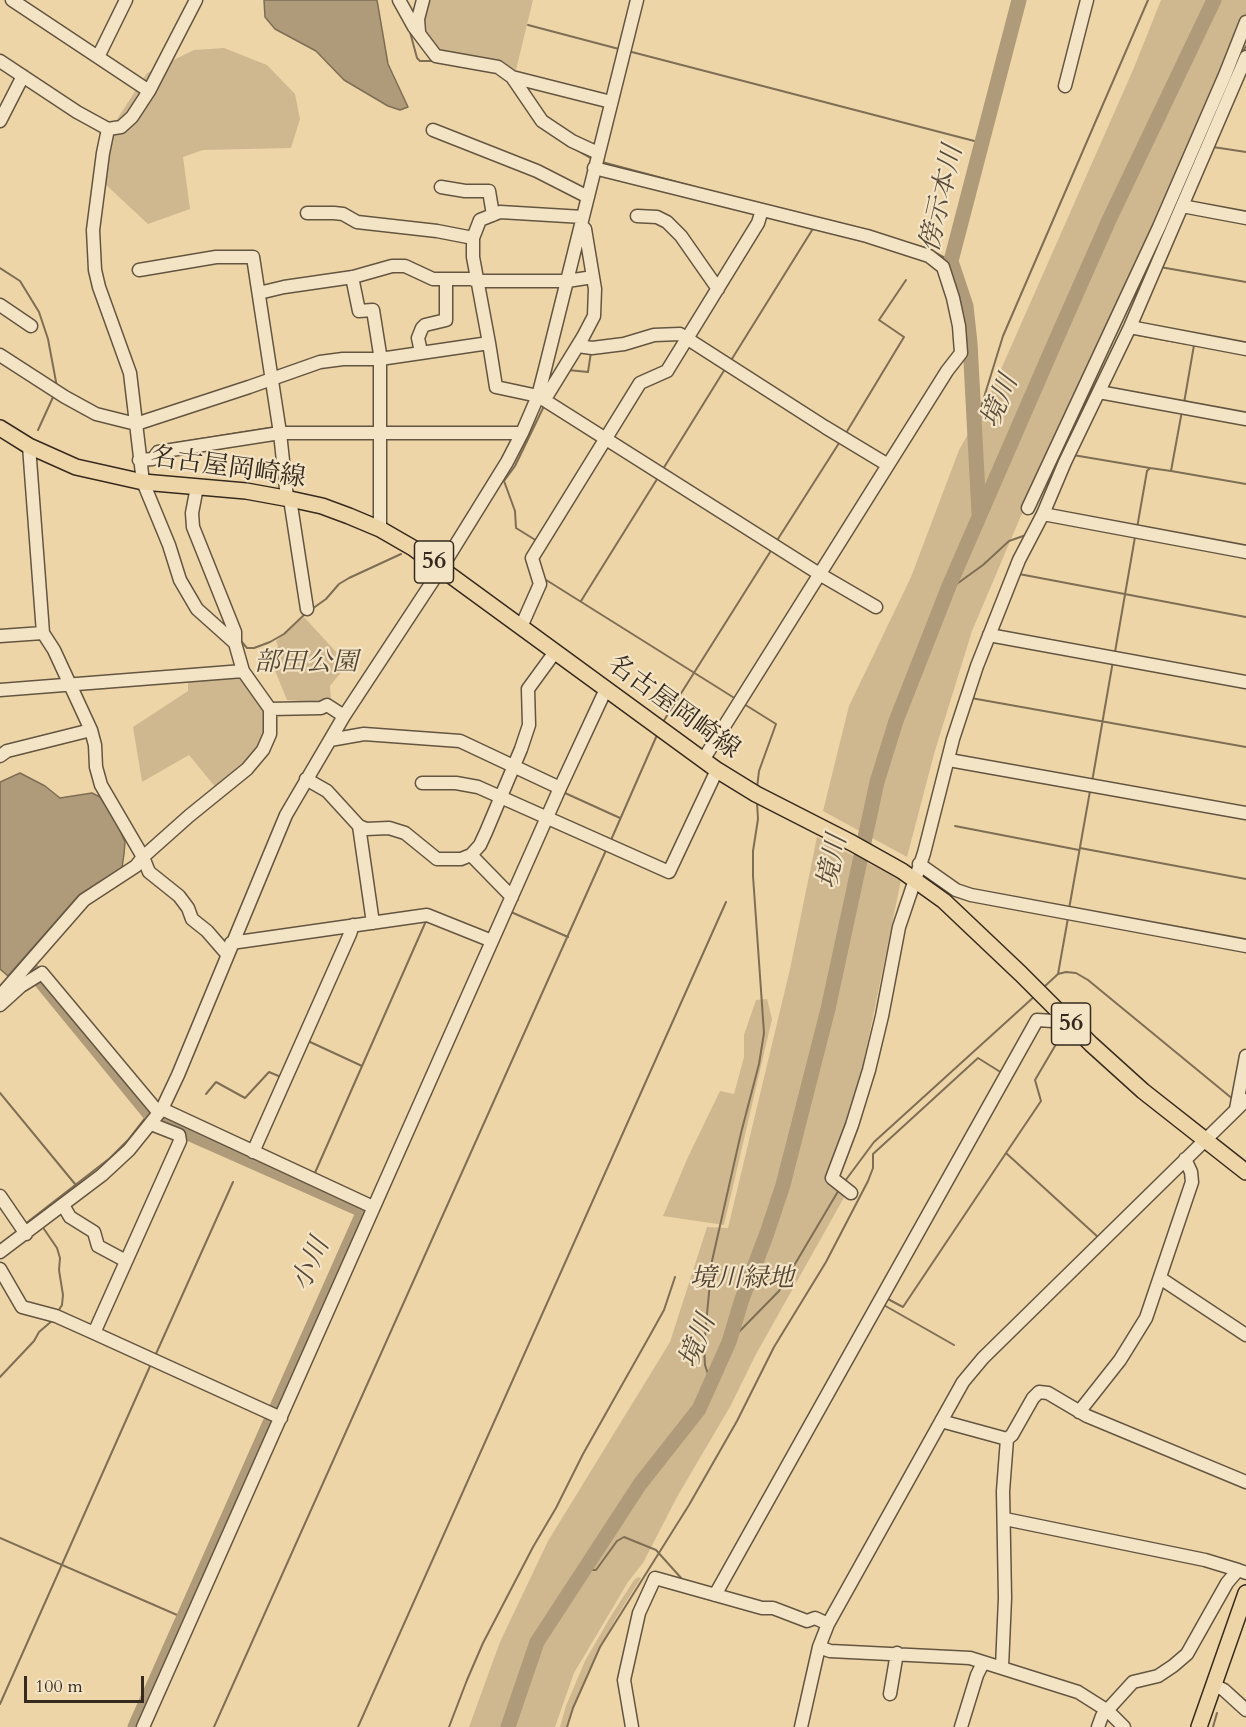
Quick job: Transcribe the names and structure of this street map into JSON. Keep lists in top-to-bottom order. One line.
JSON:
{"streets":{"main road":["名古屋岡崎線","56"]},"water":["傍示本川","境川","小川"],"parks":["部田公園","境川緑地"],"scale_bar":"100 m"}
